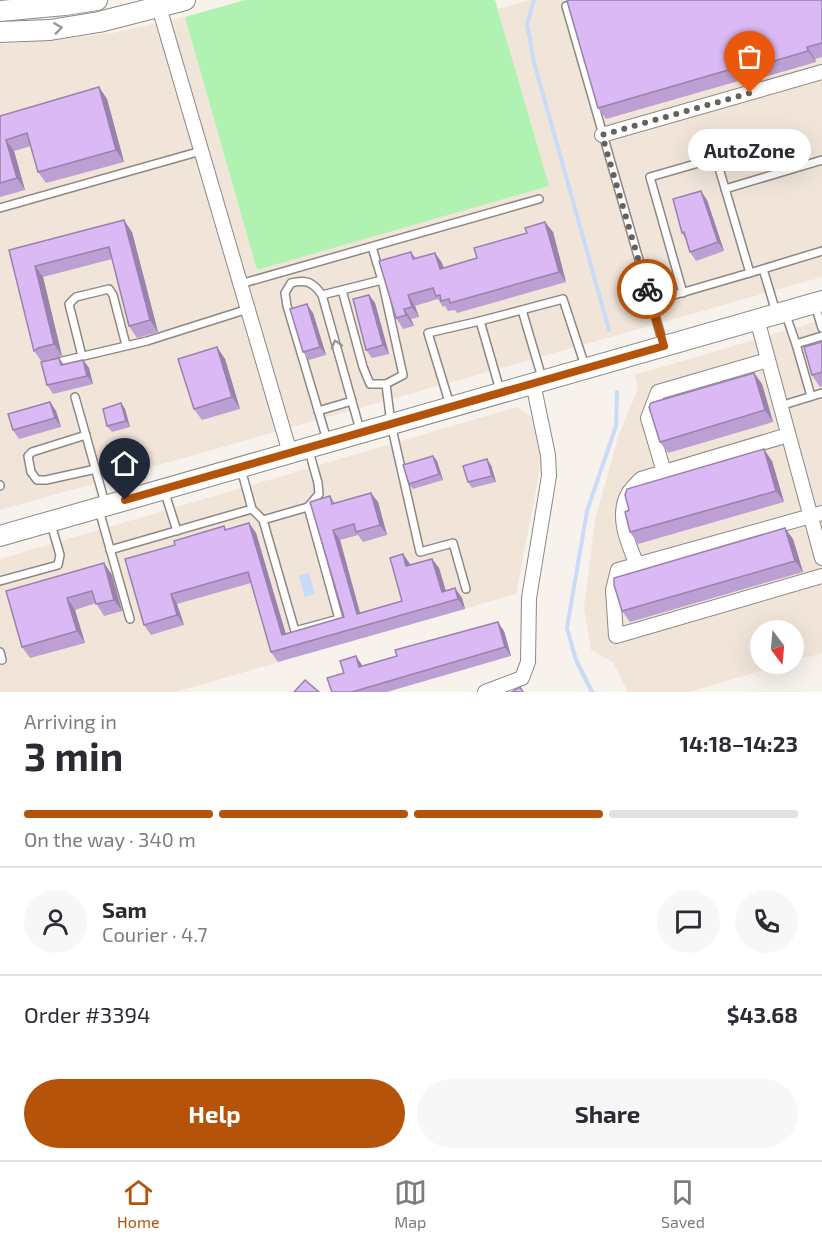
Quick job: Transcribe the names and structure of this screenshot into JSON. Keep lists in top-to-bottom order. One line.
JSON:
{"places":["AutoZone"],"north":"bottom","page":{"bubble":"AutoZone","heading":["3 min","Arriving in","14:18–14:23"],"panel":["Sam","Courier · 4.7","Order #3394","$43.68"],"bar":"On the way · 340 m","buttons":["Help","Share"],"tabs":["Home","Map","Saved"]}}
